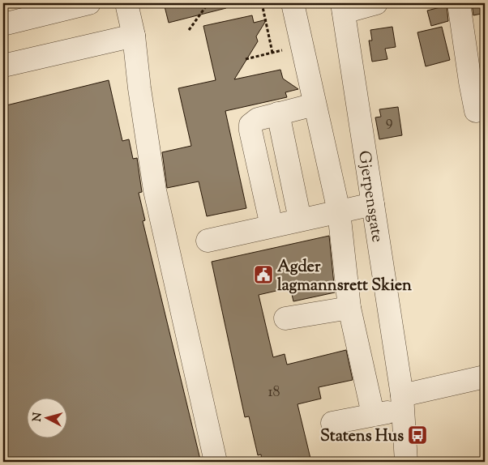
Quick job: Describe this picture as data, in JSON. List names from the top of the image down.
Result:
{
  "streets": {
    "street": ["Gjerpensgate"]
  },
  "places": {
    "public building": ["Agder lagmannsrett Skien"],
    "bus stop": ["Statens Hus"]
  },
  "house_numbers": ["9", "18"],
  "north": "left"
}
